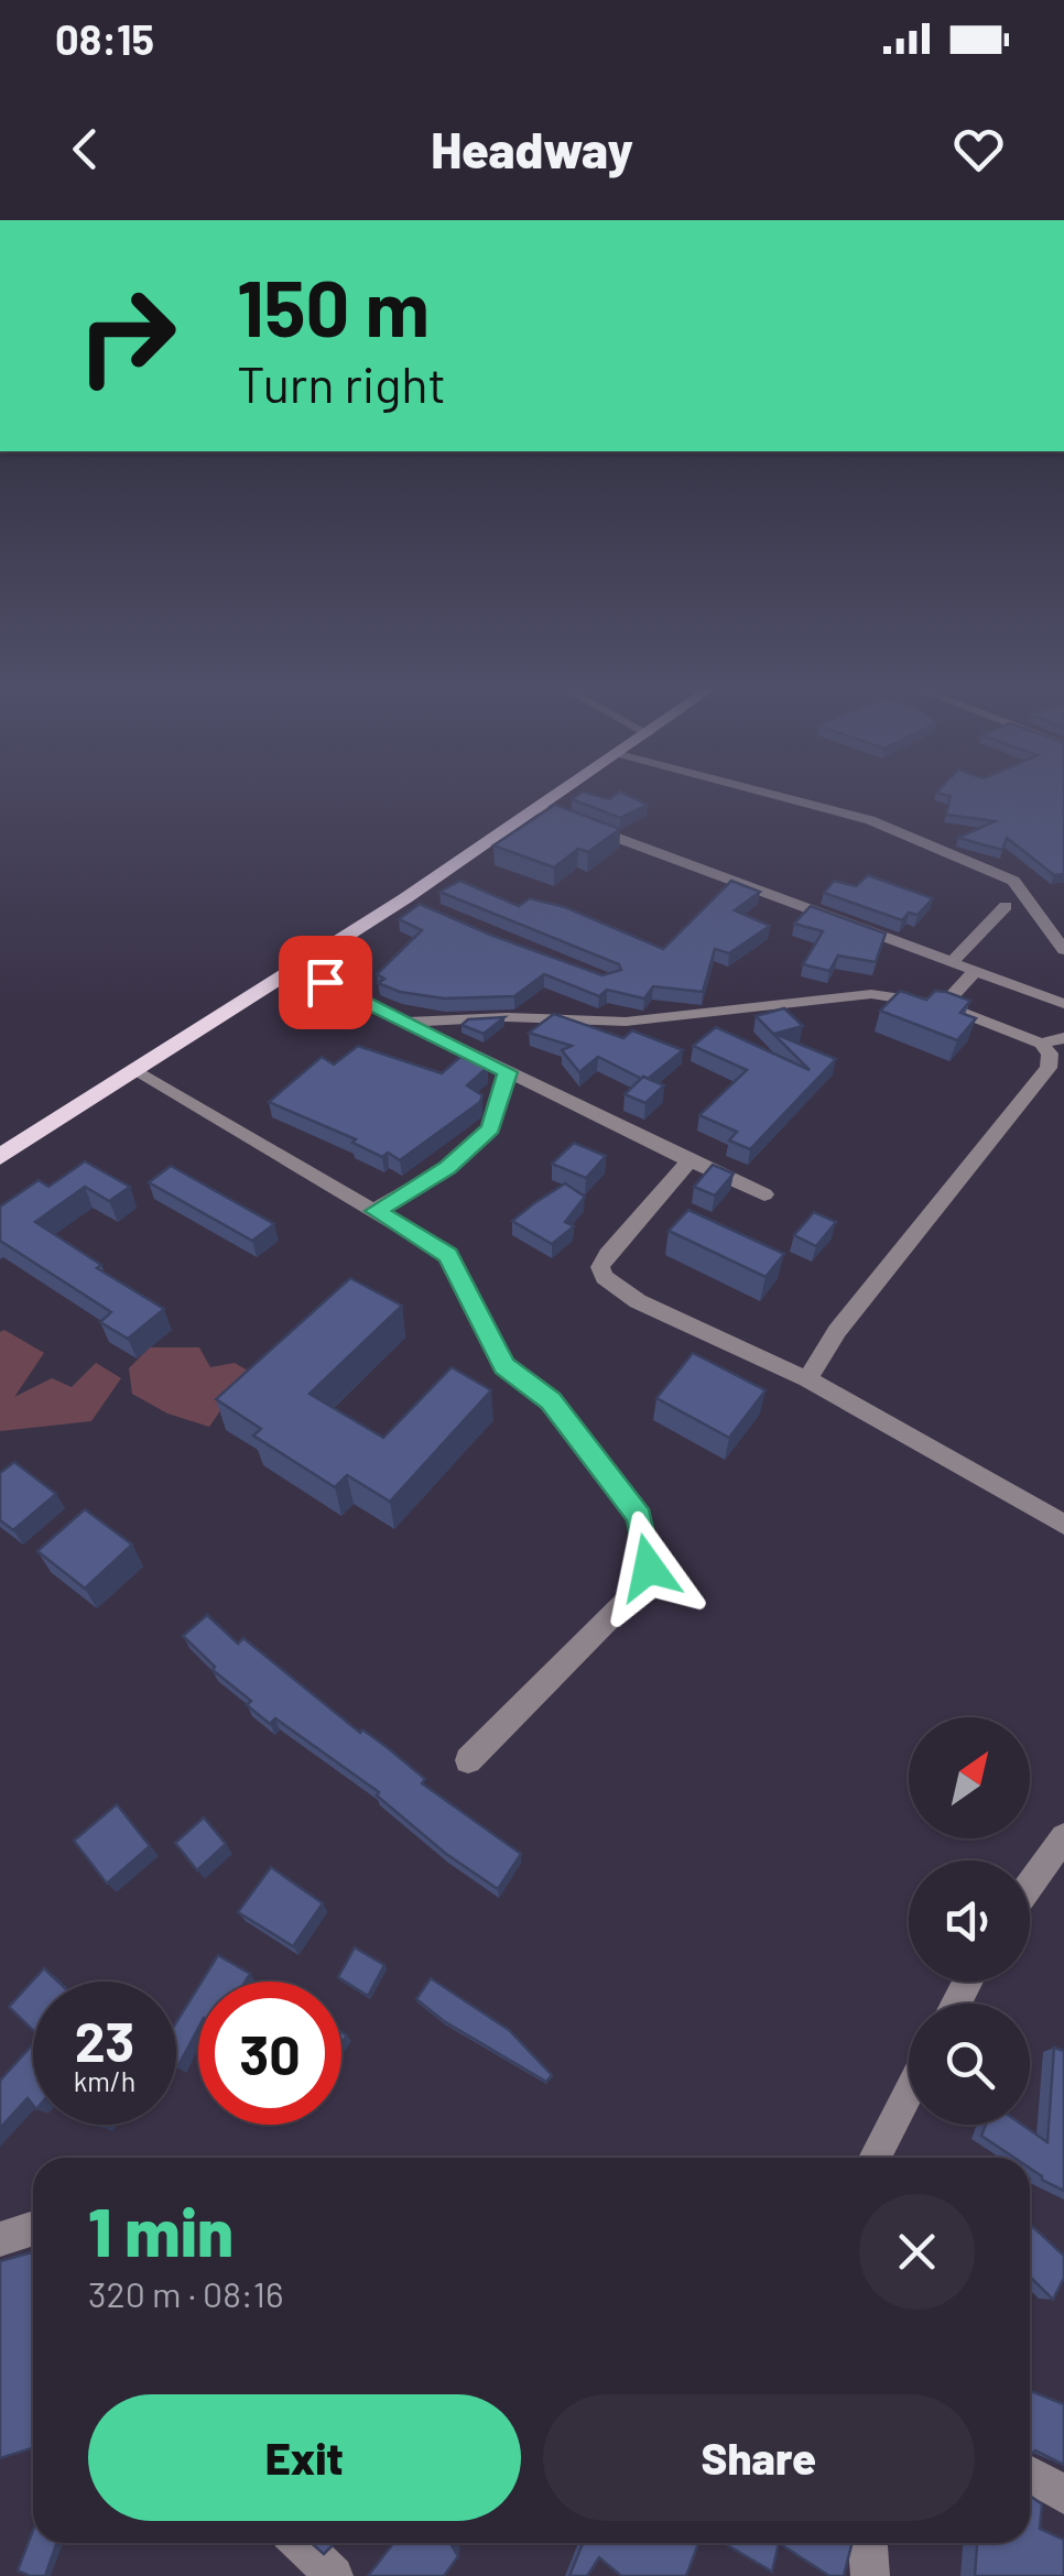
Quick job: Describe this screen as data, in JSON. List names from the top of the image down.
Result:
{
  "north": "top right",
  "page": {
    "status": "08:15",
    "header": "Headway",
    "turn": ["150 m", "Turn right"],
    "speed": "23 km/h",
    "limit": "30",
    "heading": ["1 min", "320 m · 08:16"],
    "buttons": ["Exit", "Share"]
  }
}
